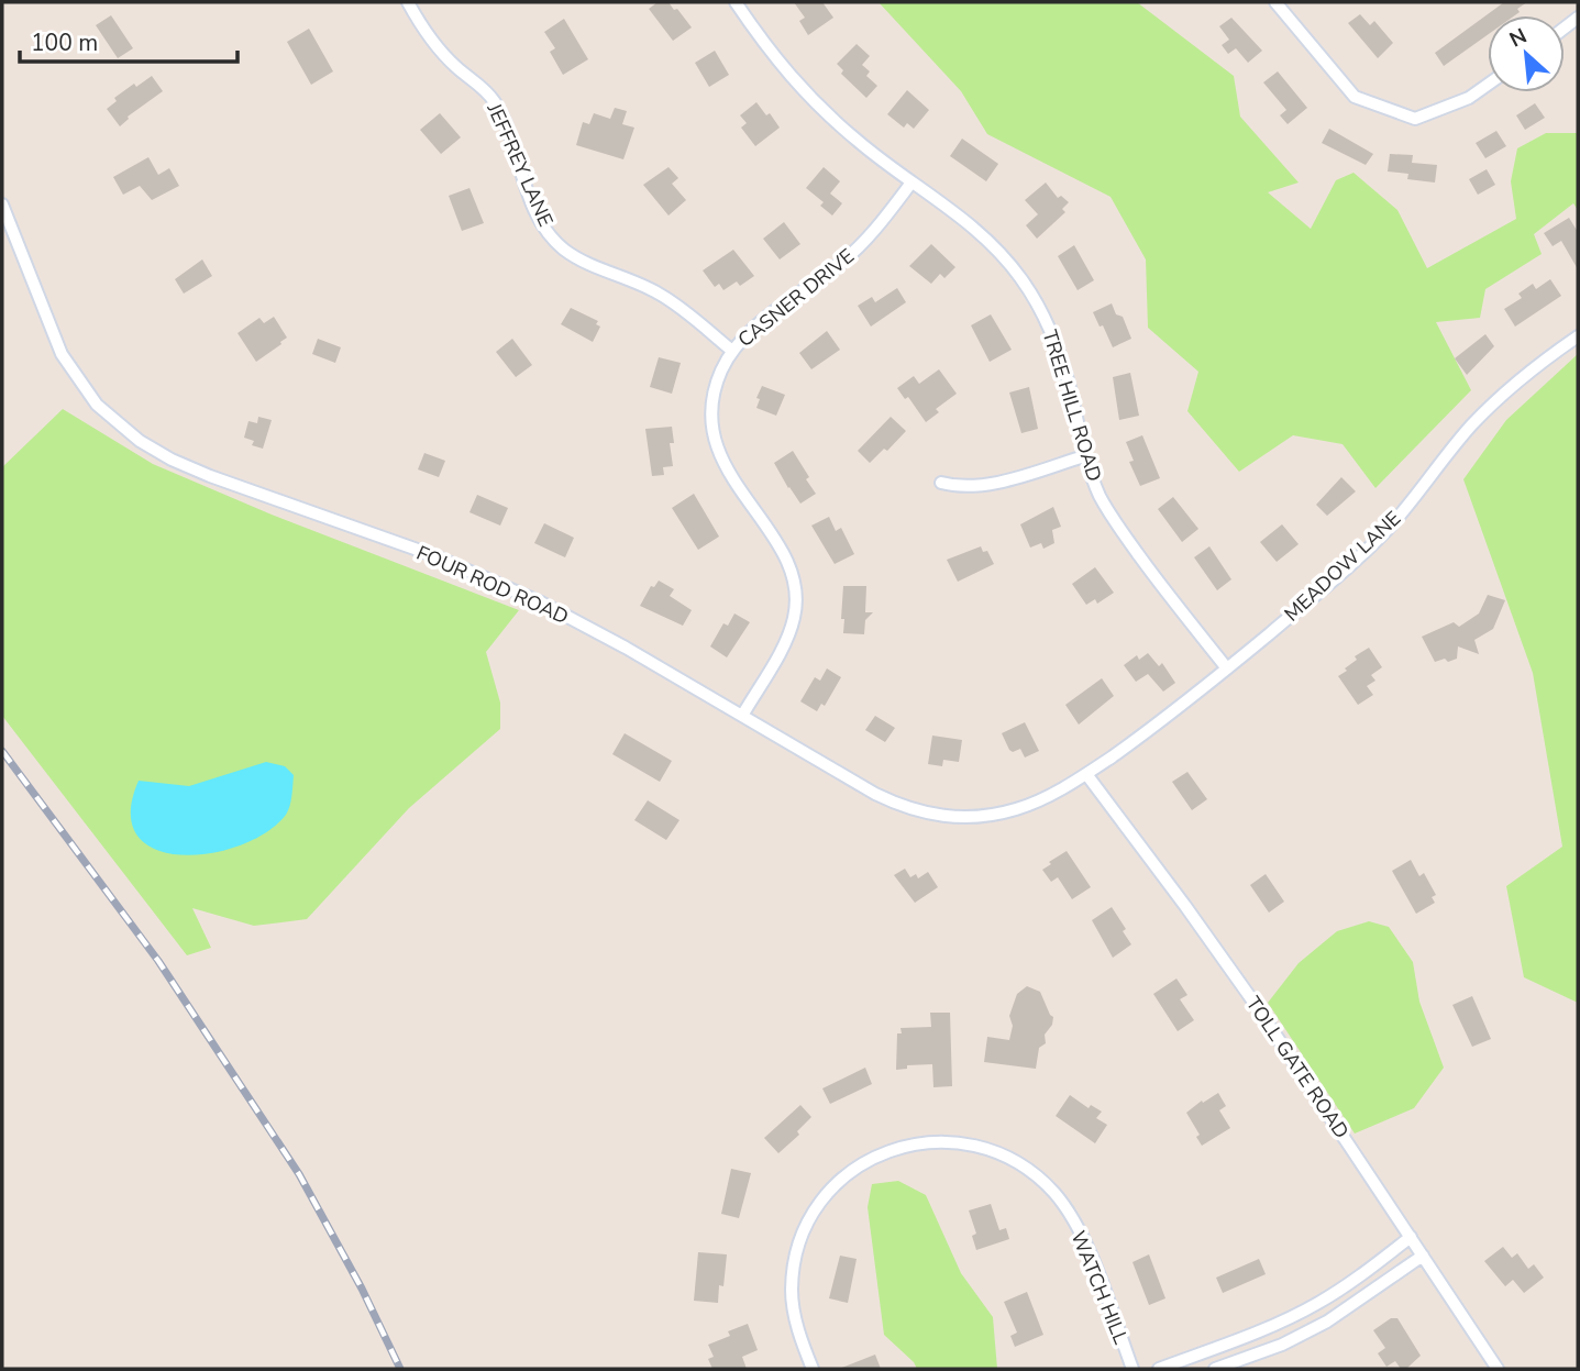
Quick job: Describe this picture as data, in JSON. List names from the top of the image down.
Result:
{
  "streets": {
    "street": [
      "JEFFREY LANE",
      "CASNER DRIVE",
      "TREE HILL ROAD",
      "MEADOW LANE",
      "FOUR ROD ROAD",
      "TOLL GATE ROAD",
      "WATCH HILL"
    ]
  },
  "crossings": [
    ["JEFFREY LANE", "CASNER DRIVE"],
    ["CASNER DRIVE", "TREE HILL ROAD"],
    ["CASNER DRIVE", "FOUR ROD ROAD"],
    ["TREE HILL ROAD", "MEADOW LANE"],
    ["MEADOW LANE", "FOUR ROD ROAD"],
    ["MEADOW LANE", "TOLL GATE ROAD"],
    ["FOUR ROD ROAD", "TOLL GATE ROAD"]
  ],
  "scale_bar": "100 m",
  "north": "top left"
}
